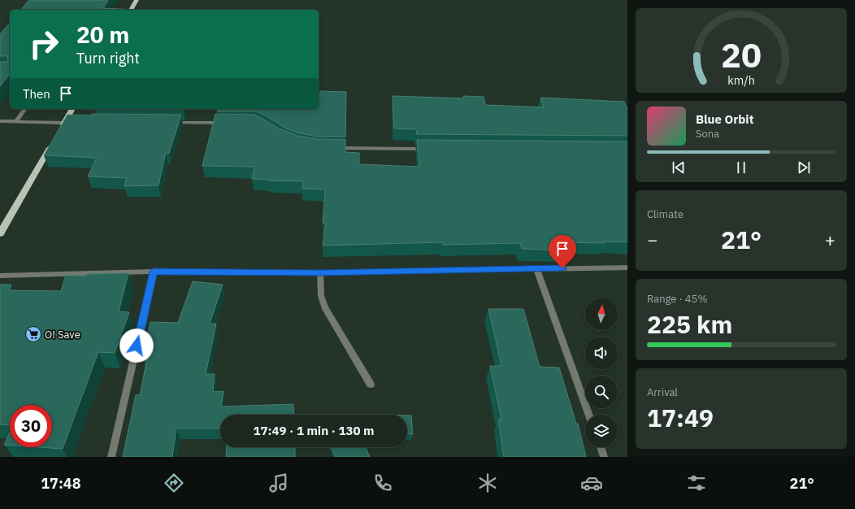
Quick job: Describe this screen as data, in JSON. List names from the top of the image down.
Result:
{
  "places": {
    "supermarket": ["O! Save"]
  },
  "north": "top",
  "page": {
    "turn": ["20 m", "Turn right"],
    "then": "Then",
    "song": ["Blue Orbit", "Sona"],
    "tile": [
      "Climate",
      ["Range · 45%", "225 km"],
      ["Arrival", "17:49"]
    ],
    "heat": ["−", "21°", "+"],
    "limit": "30",
    "trip": "17:49 · 1 min · 130 m",
    "tabs": ["17:48", "21°"],
    "gauge": ["20", "km/h"]
  }
}
